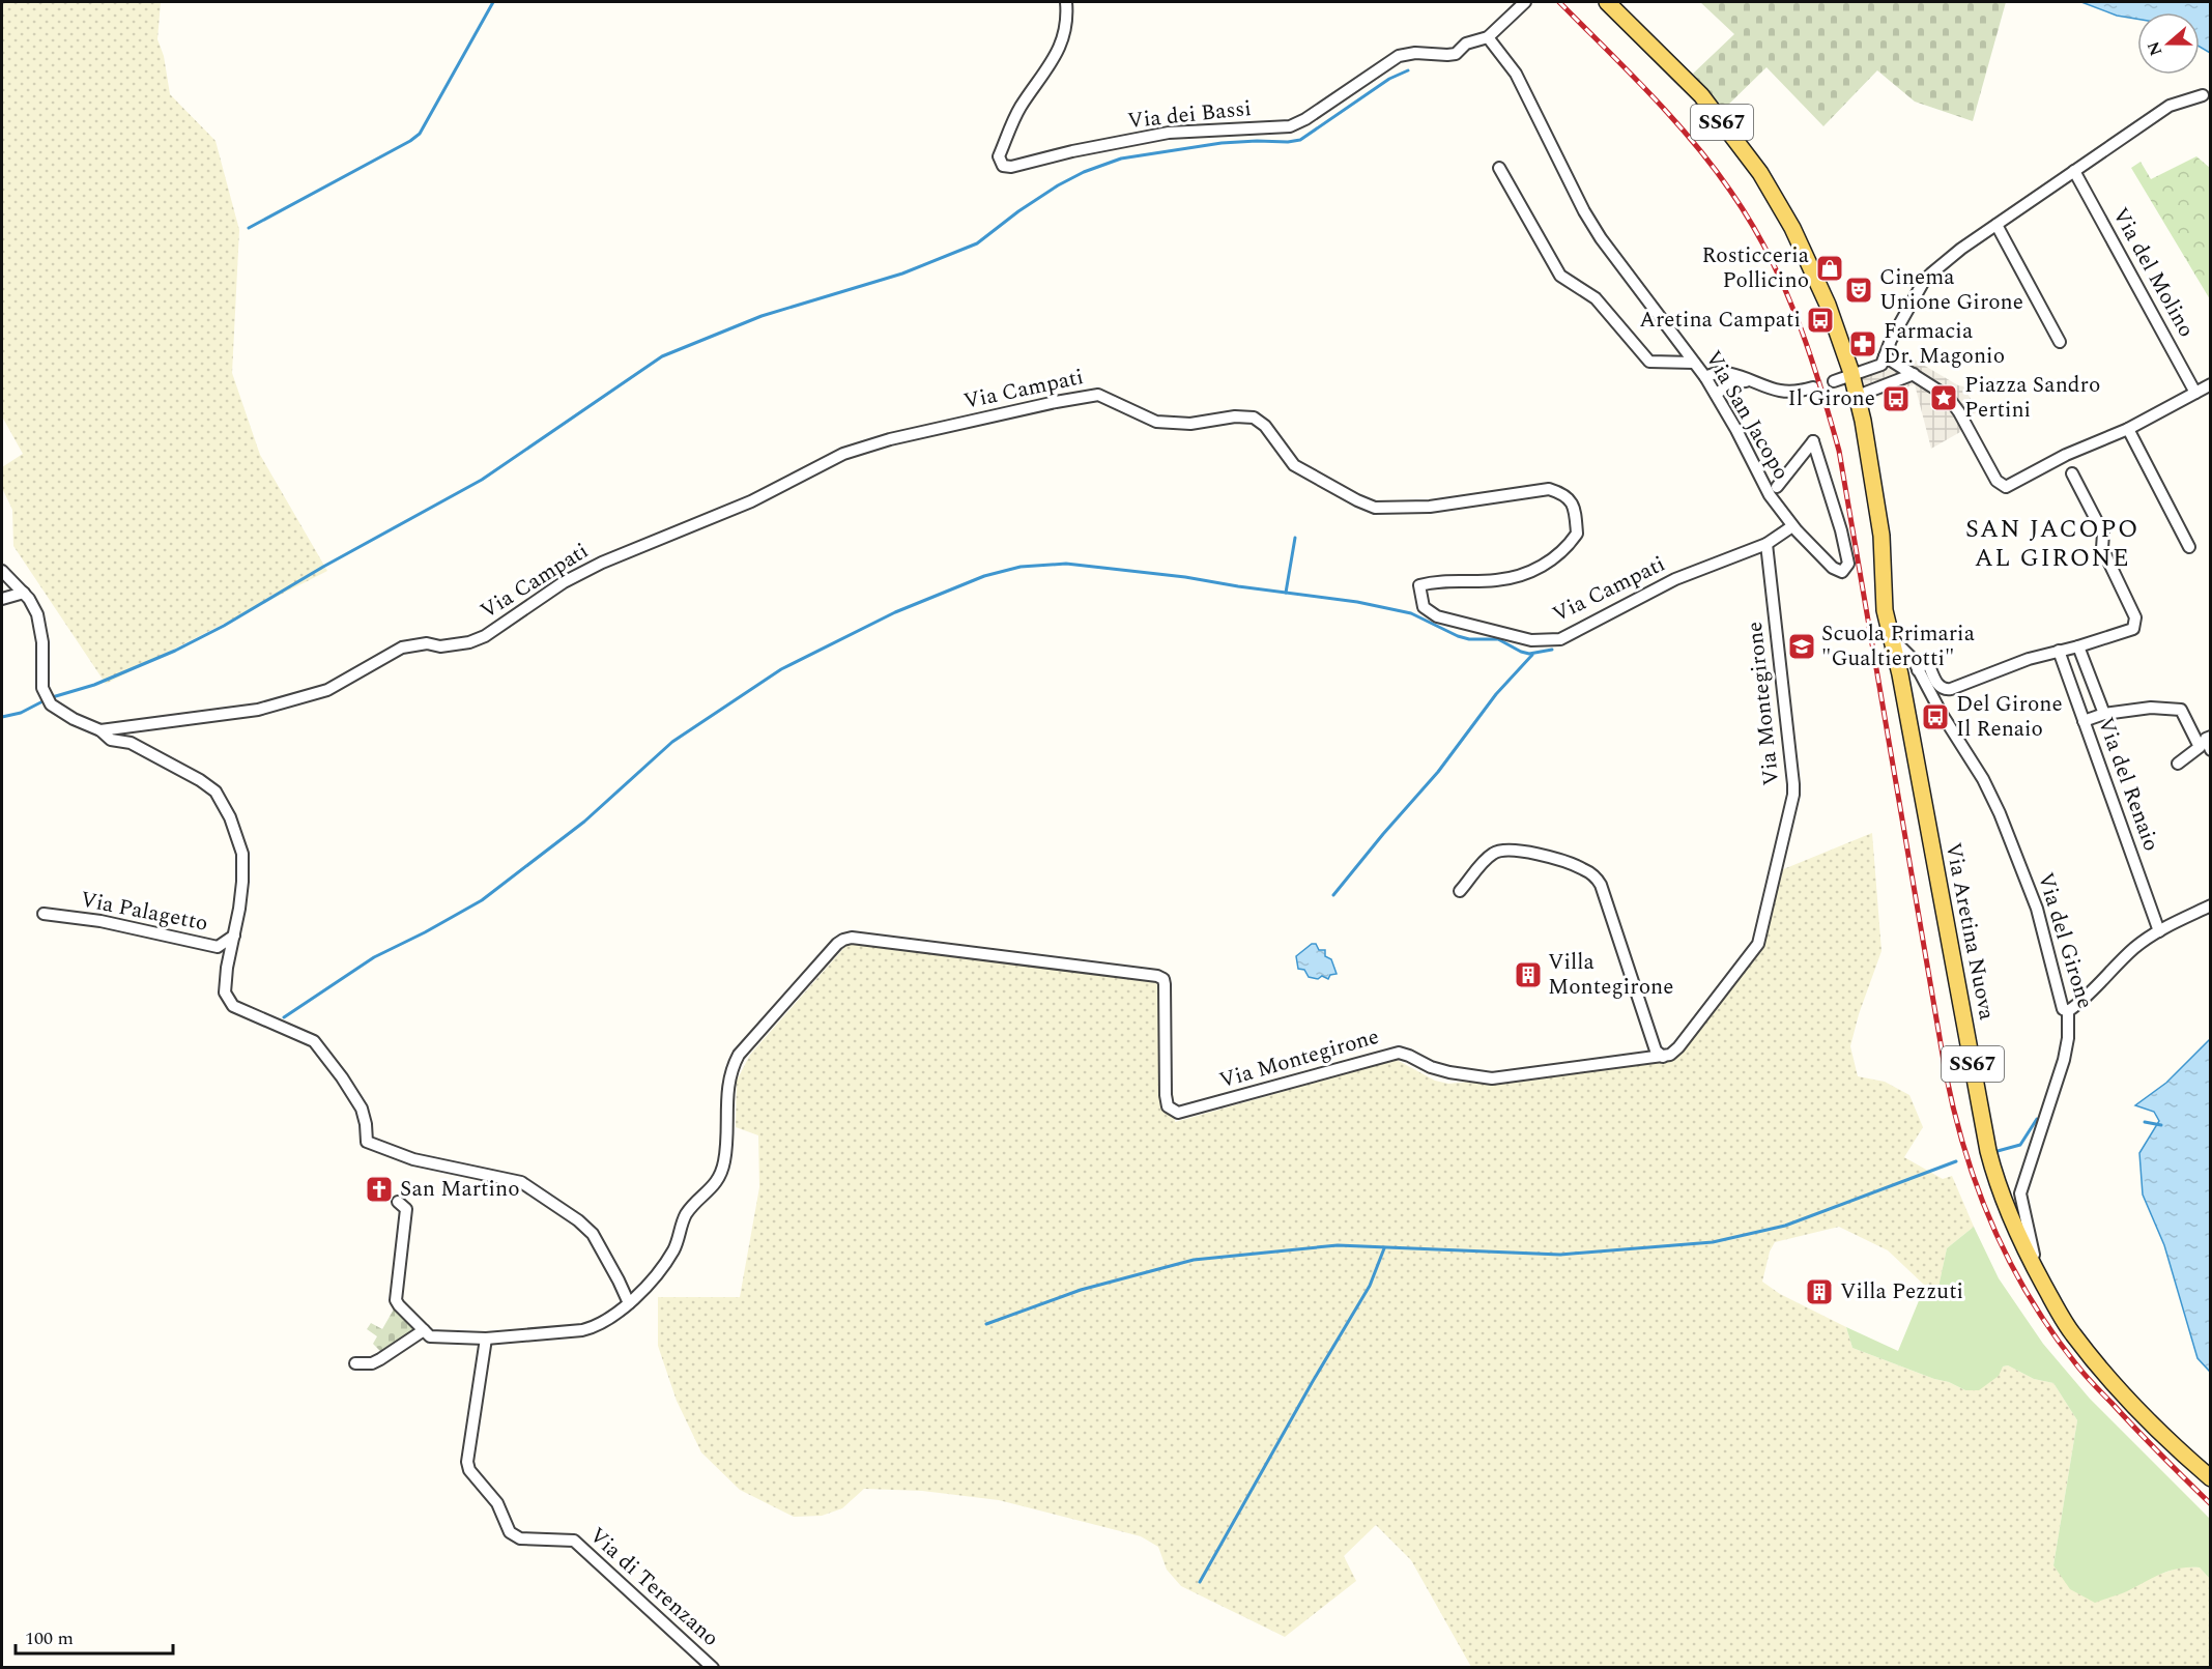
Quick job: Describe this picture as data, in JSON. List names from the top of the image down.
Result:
{
  "streets": {
    "main road": ["SS67", "Via Aretina Nuova"],
    "street": [
      "Via dei Bassi",
      "Via del Molino",
      "Via Campati",
      "Via San Jacopo",
      "Via Montegirone",
      "Via del Renaio",
      "Via Palagetto",
      "Via del Girone",
      "Via di Terenzano"
    ]
  },
  "crossings": [
    ["Via dei Bassi", "Via San Jacopo"],
    ["SS67", "Via Aretina Nuova"],
    ["Via Campati", "Via San Jacopo"],
    ["Via Campati", "Via Montegirone"],
    ["Via Aretina Nuova", "Via del Girone"]
  ],
  "districts": ["SAN JACOPO AL GIRONE"],
  "places": {
    "shop": ["Rosticceria Pollicino"],
    "theatre": ["Cinema Unione Girone"],
    "bus stop": ["Aretina Campati", "Il Girone", "Del Girone Il Renaio"],
    "pharmacy": ["Farmacia Dr. Magonio"],
    "place": ["Piazza Sandro Pertini"],
    "school or university": ["Scuola Primaria \"Gualtierotti\""],
    "building": ["Villa Montegirone", "Villa Pezzuti"],
    "church": ["San Martino"]
  },
  "scale_bar": "100 m",
  "north": "left"
}
